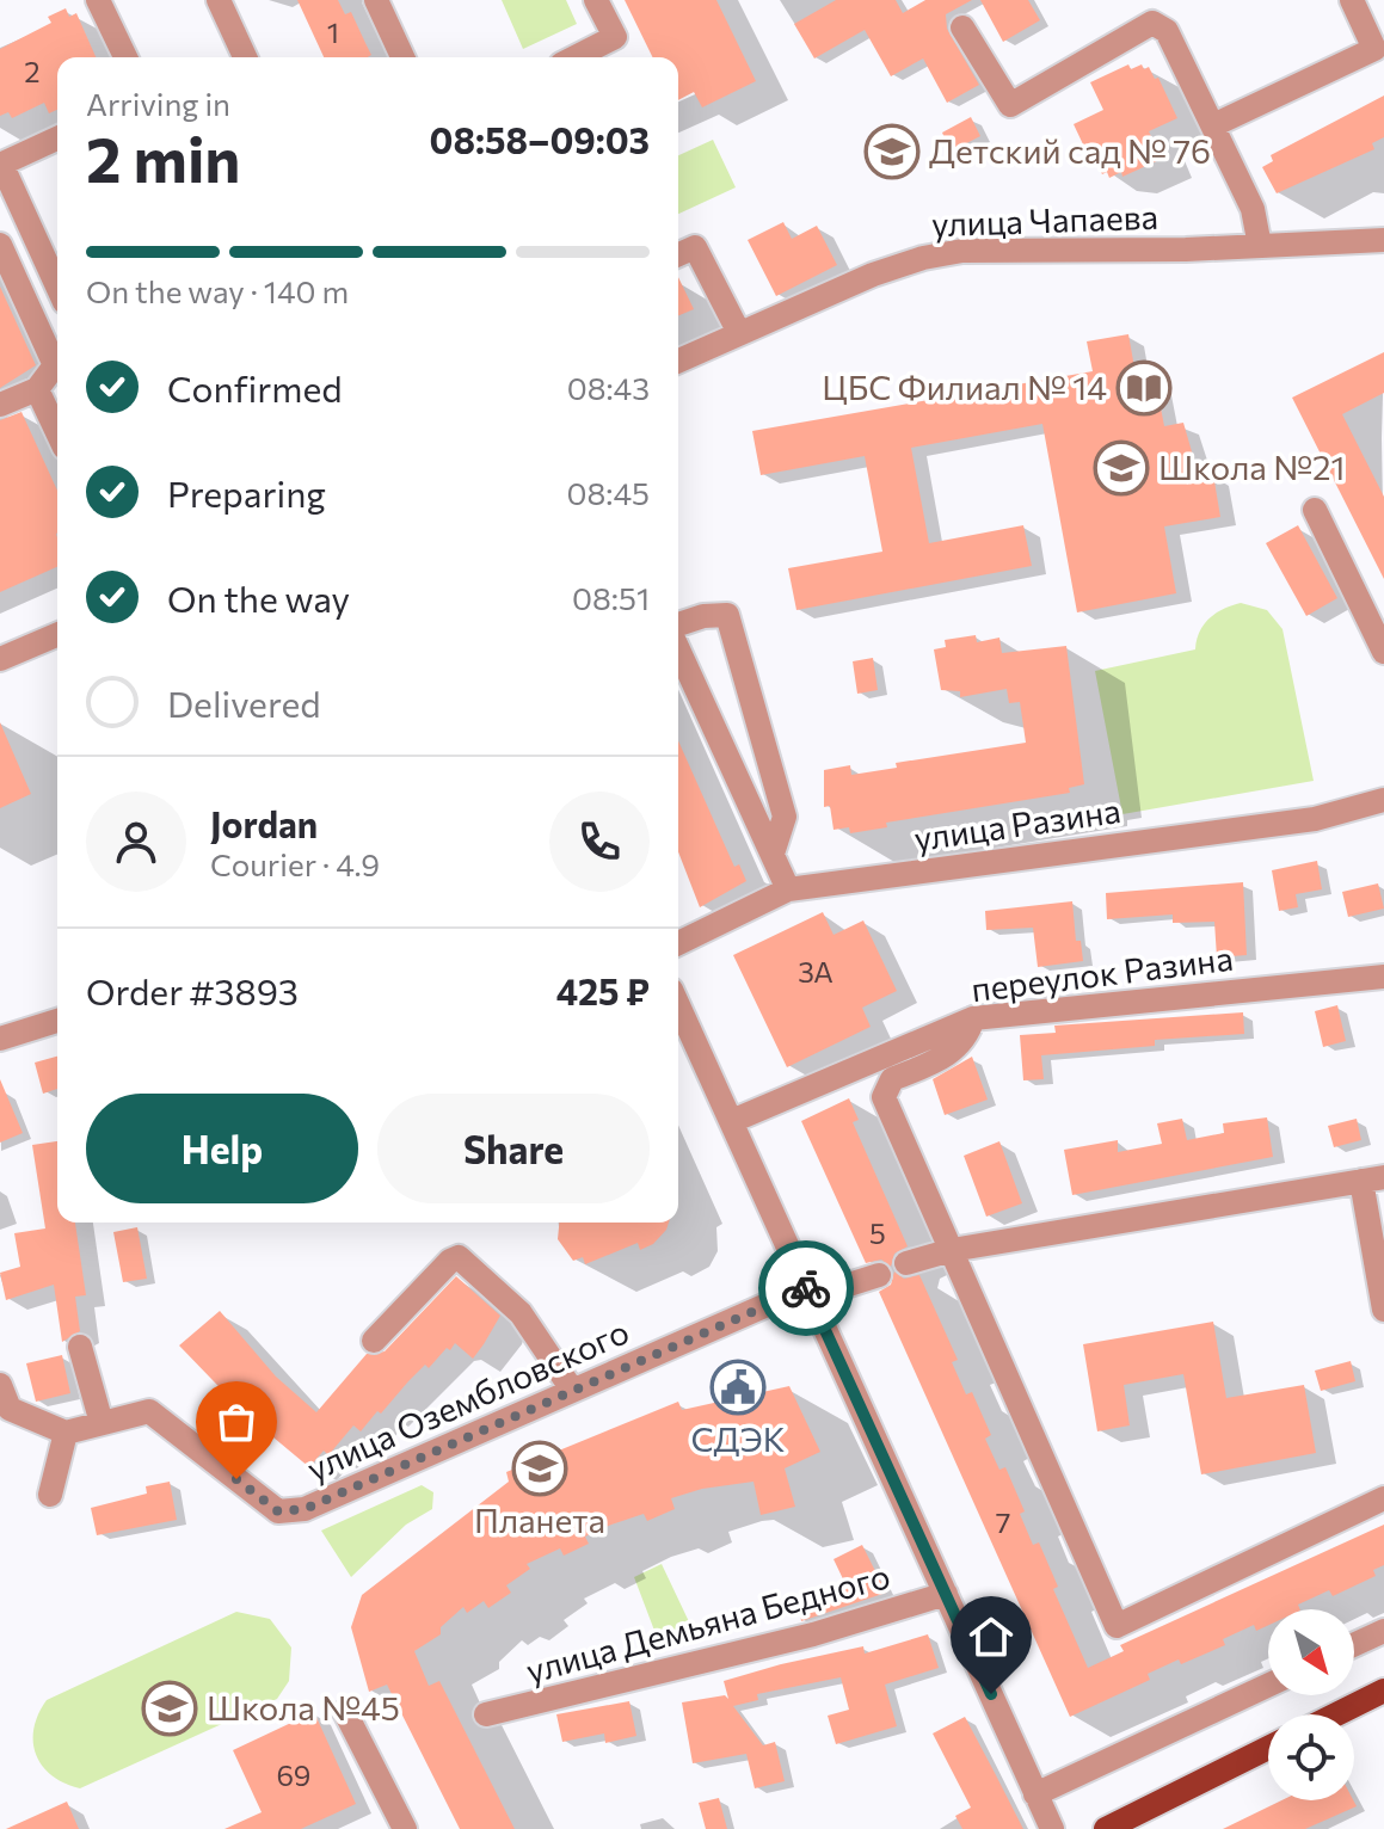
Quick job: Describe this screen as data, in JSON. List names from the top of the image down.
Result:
{
  "streets": {
    "street": [
      "улица Чапаева",
      "улица Разина",
      "переулок Разина",
      "улица Озембловского",
      "улица Демьяна Бедного"
    ]
  },
  "places": {
    "school or university": [
      "Детский сад № 76",
      "Школа №21",
      "Планета",
      "Школа №45"
    ],
    "library": ["ЦБС Филиал № 14"],
    "public building": ["СДЭК"]
  },
  "house_numbers": [
    "1",
    "2",
    "3А",
    "5",
    "7",
    "69"
  ],
  "north": "bottom right",
  "page": {
    "heading": ["2 min", "Arriving in", "08:58–09:03"],
    "panel": [
      "Jordan",
      "Courier · 4.9",
      "Order #3893",
      "425 ₽"
    ],
    "bar": "On the way · 140 m",
    "list": [
      ["Confirmed", "08:43"],
      ["Preparing", "08:45"],
      ["On the way", "08:51"],
      "Delivered"
    ],
    "buttons": ["Help", "Share"]
  }
}
